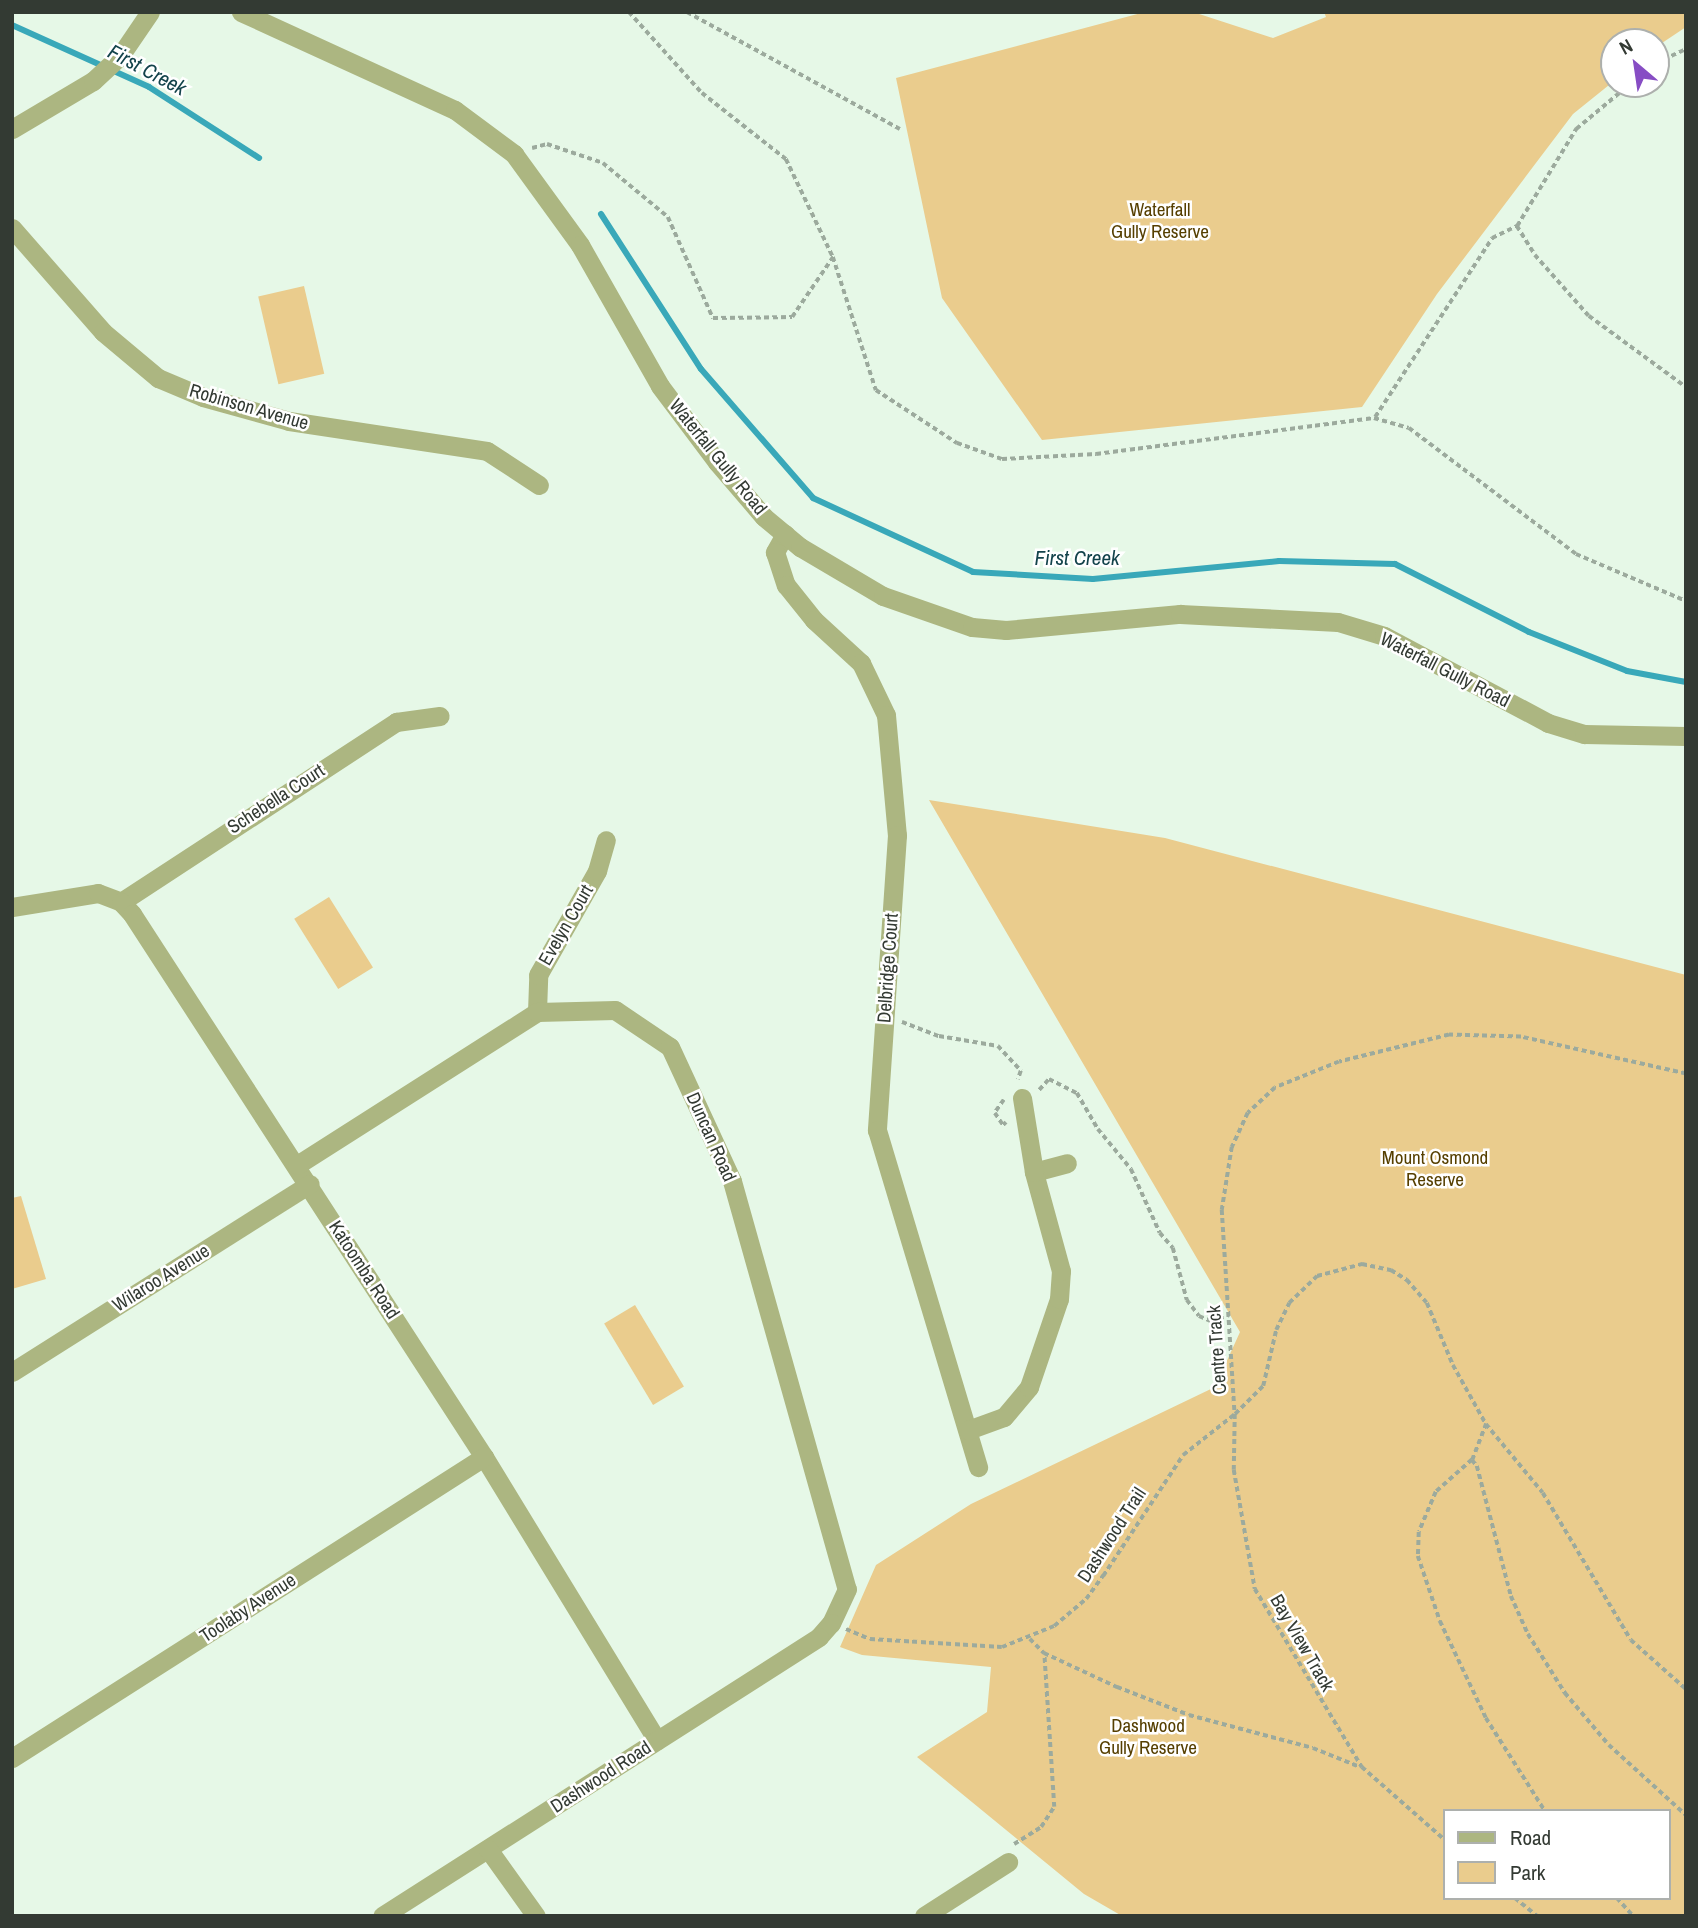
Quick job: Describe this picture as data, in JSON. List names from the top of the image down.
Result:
{
  "streets": {
    "street": [
      "Robinson Avenue",
      "Waterfall Gully Road",
      "Schebella Court",
      "Evelyn Court",
      "Delbridge Court",
      "Duncan Road",
      "Katoomba Road",
      "Wilaroo Avenue",
      "Toolaby Avenue",
      "Dashwood Road"
    ],
    "path": ["Centre Track", "Dashwood Trail", "Bay View Track"]
  },
  "crossings": [
    ["Waterfall Gully Road", "Delbridge Court"],
    ["Schebella Court", "Katoomba Road"],
    ["Evelyn Court", "Duncan Road"],
    ["Duncan Road", "Dashwood Trail"],
    ["Duncan Road", "Dashwood Road"],
    ["Katoomba Road", "Wilaroo Avenue"],
    ["Katoomba Road", "Toolaby Avenue"],
    ["Katoomba Road", "Dashwood Road"],
    ["Centre Track", "Dashwood Trail"],
    ["Centre Track", "Bay View Track"],
    ["Dashwood Trail", "Bay View Track"],
    ["Dashwood Trail", "Dashwood Road"]
  ],
  "water": ["First Creek"],
  "parks": ["Waterfall Gully Reserve", "Mount Osmond Reserve", "Dashwood Gully Reserve"],
  "legend": ["Road", "Park"],
  "north": "top left"
}
